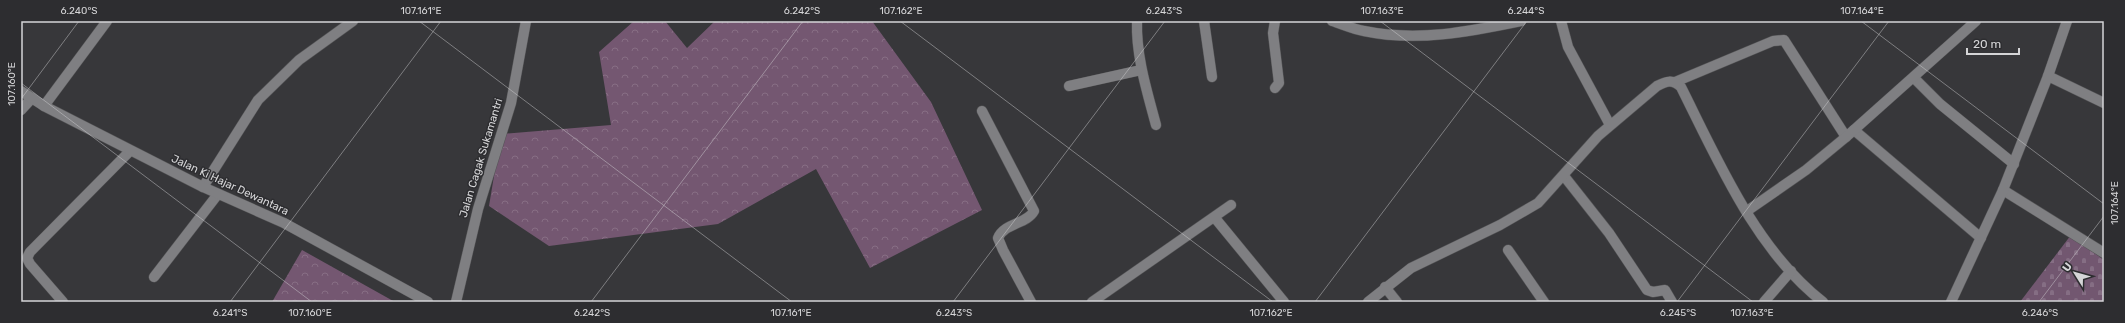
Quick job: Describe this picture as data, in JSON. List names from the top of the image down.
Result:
{
  "streets": {
    "street": ["Jalan Cagak Sukamantri", "Jalan Ki Hajar Dewantara"]
  },
  "scale_bar": "20 m",
  "north": "top left",
  "coordinates": [
    "6.240°S",
    "107.161°E",
    "6.242°S",
    "107.162°E",
    "6.243°S",
    "107.163°E",
    "6.244°S",
    "107.164°E",
    "107.160°E",
    "6.241°S",
    "6.245°S",
    "6.246°S"
  ]
}
